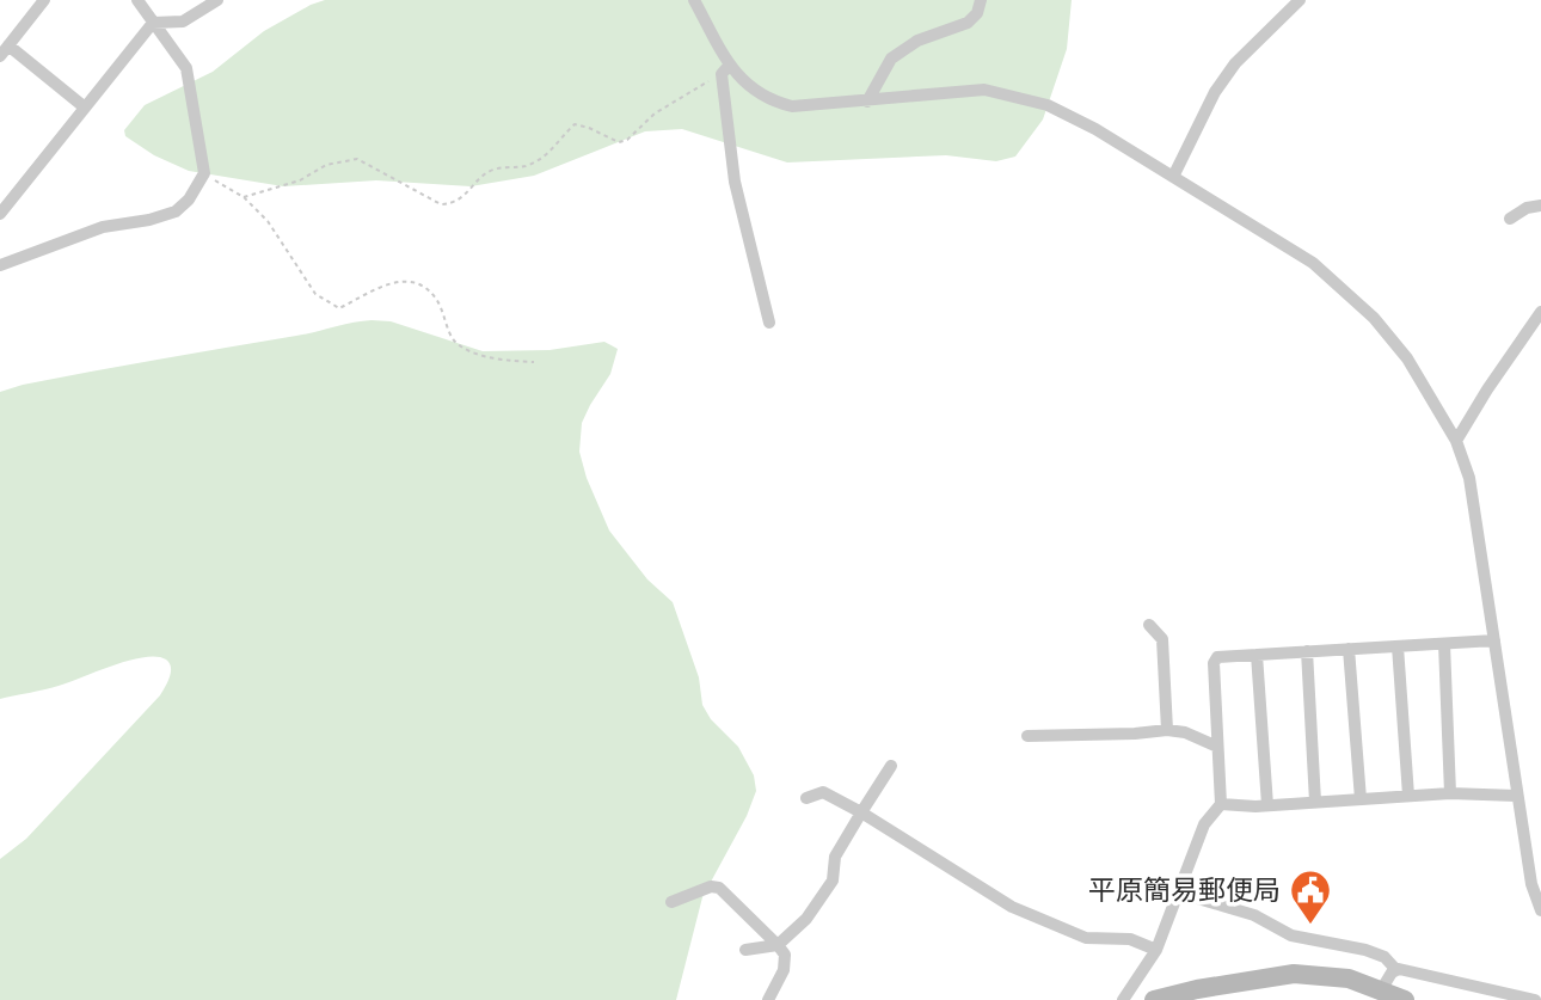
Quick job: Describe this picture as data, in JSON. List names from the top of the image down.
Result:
{
  "places": {
    "public building": ["平原簡易郵便局"]
  }
}
